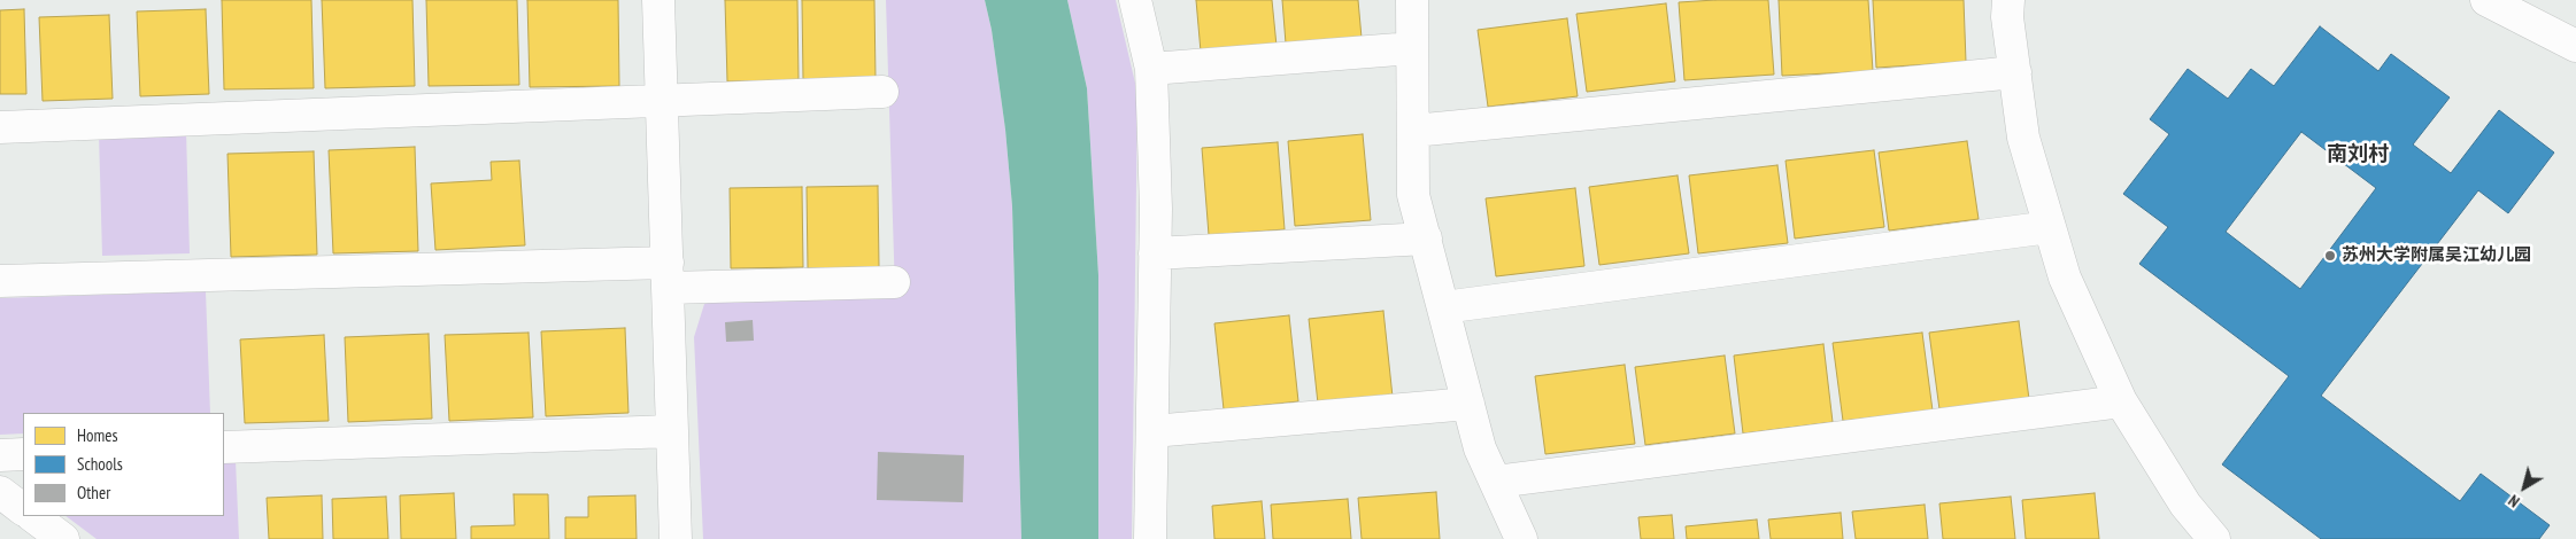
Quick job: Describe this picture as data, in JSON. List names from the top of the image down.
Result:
{
  "districts": ["南刘村"],
  "places": ["苏州大学附属吴江幼儿园"],
  "legend": ["Homes", "Schools", "Other"],
  "north": "bottom left"
}
